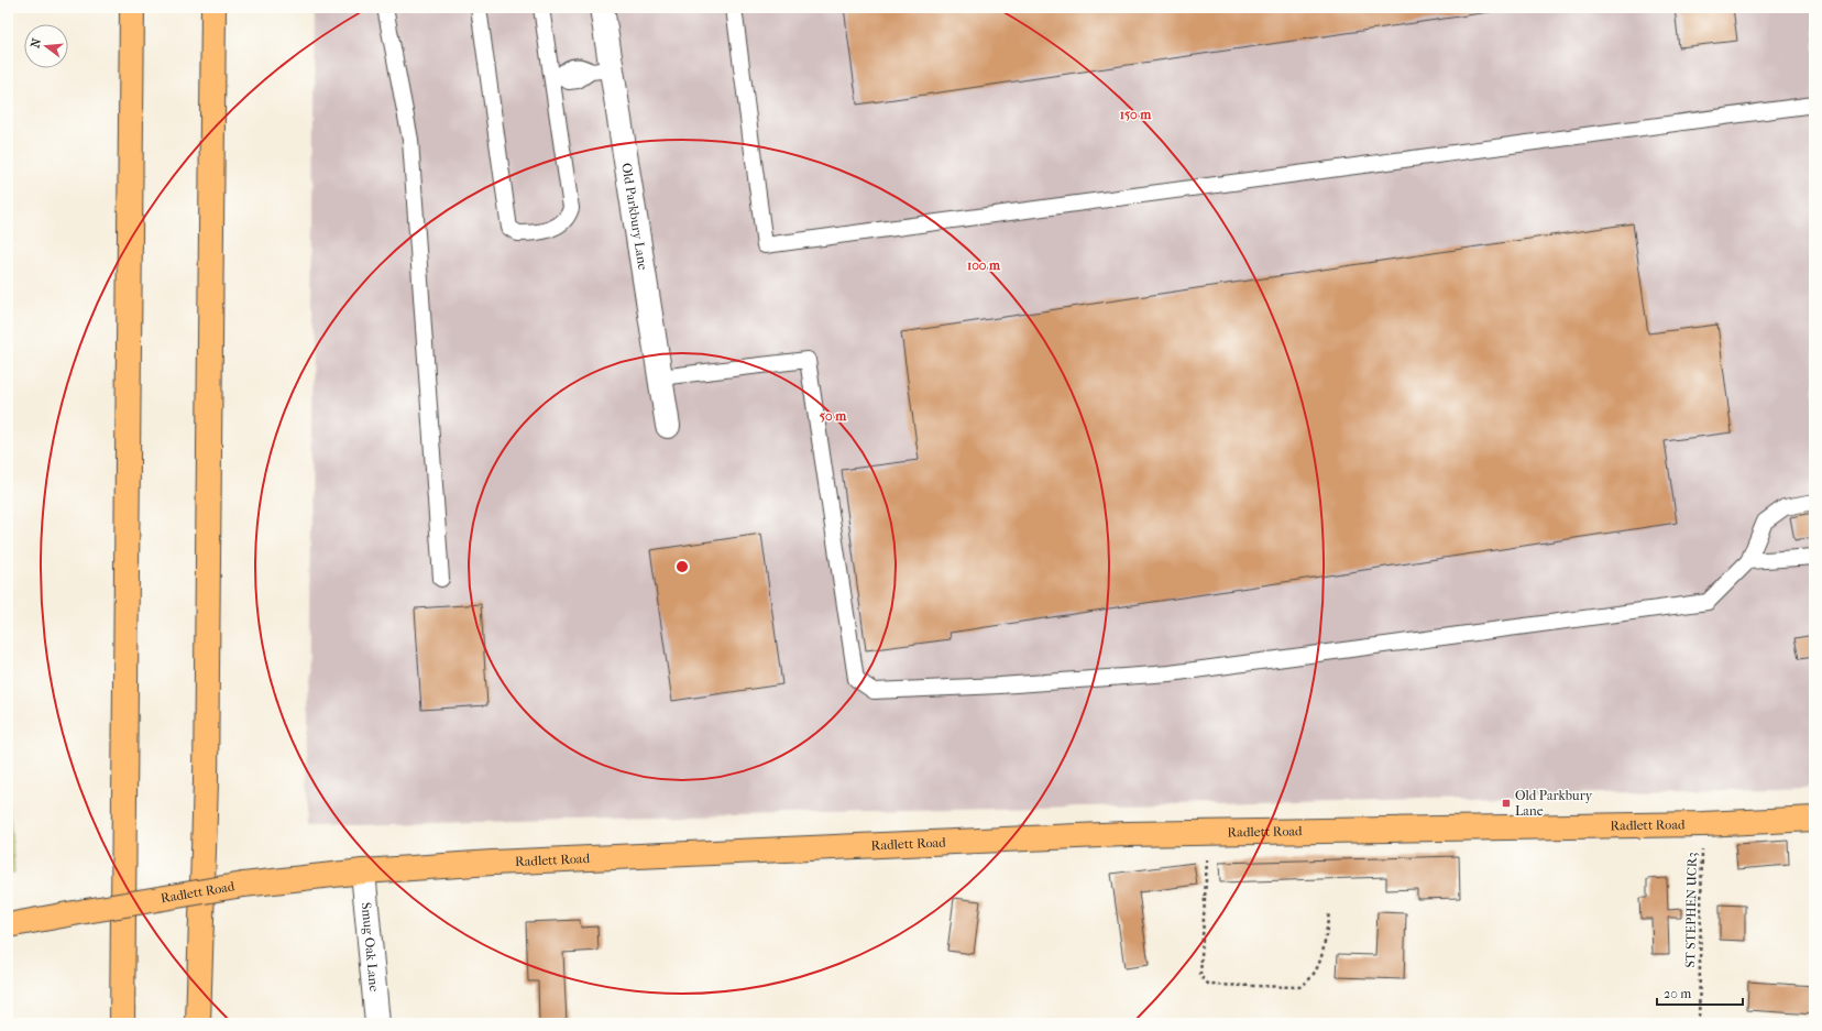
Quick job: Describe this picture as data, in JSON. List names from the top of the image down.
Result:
{
  "streets": {
    "main road": ["Radlett Road"],
    "street": ["Old Parkbury Lane", "Smug Oak Lane"],
    "path": ["ST STEPHEN UCR3"]
  },
  "crossings": [
    ["Radlett Road", "ST STEPHEN UCR3"],
    ["Radlett Road", "Smug Oak Lane"]
  ],
  "places": {
    "transit": ["Old Parkbury Lane"]
  },
  "scale_bar": "20 m",
  "north": "left",
  "rings": ["150 m", "100 m", "50 m"]
}
